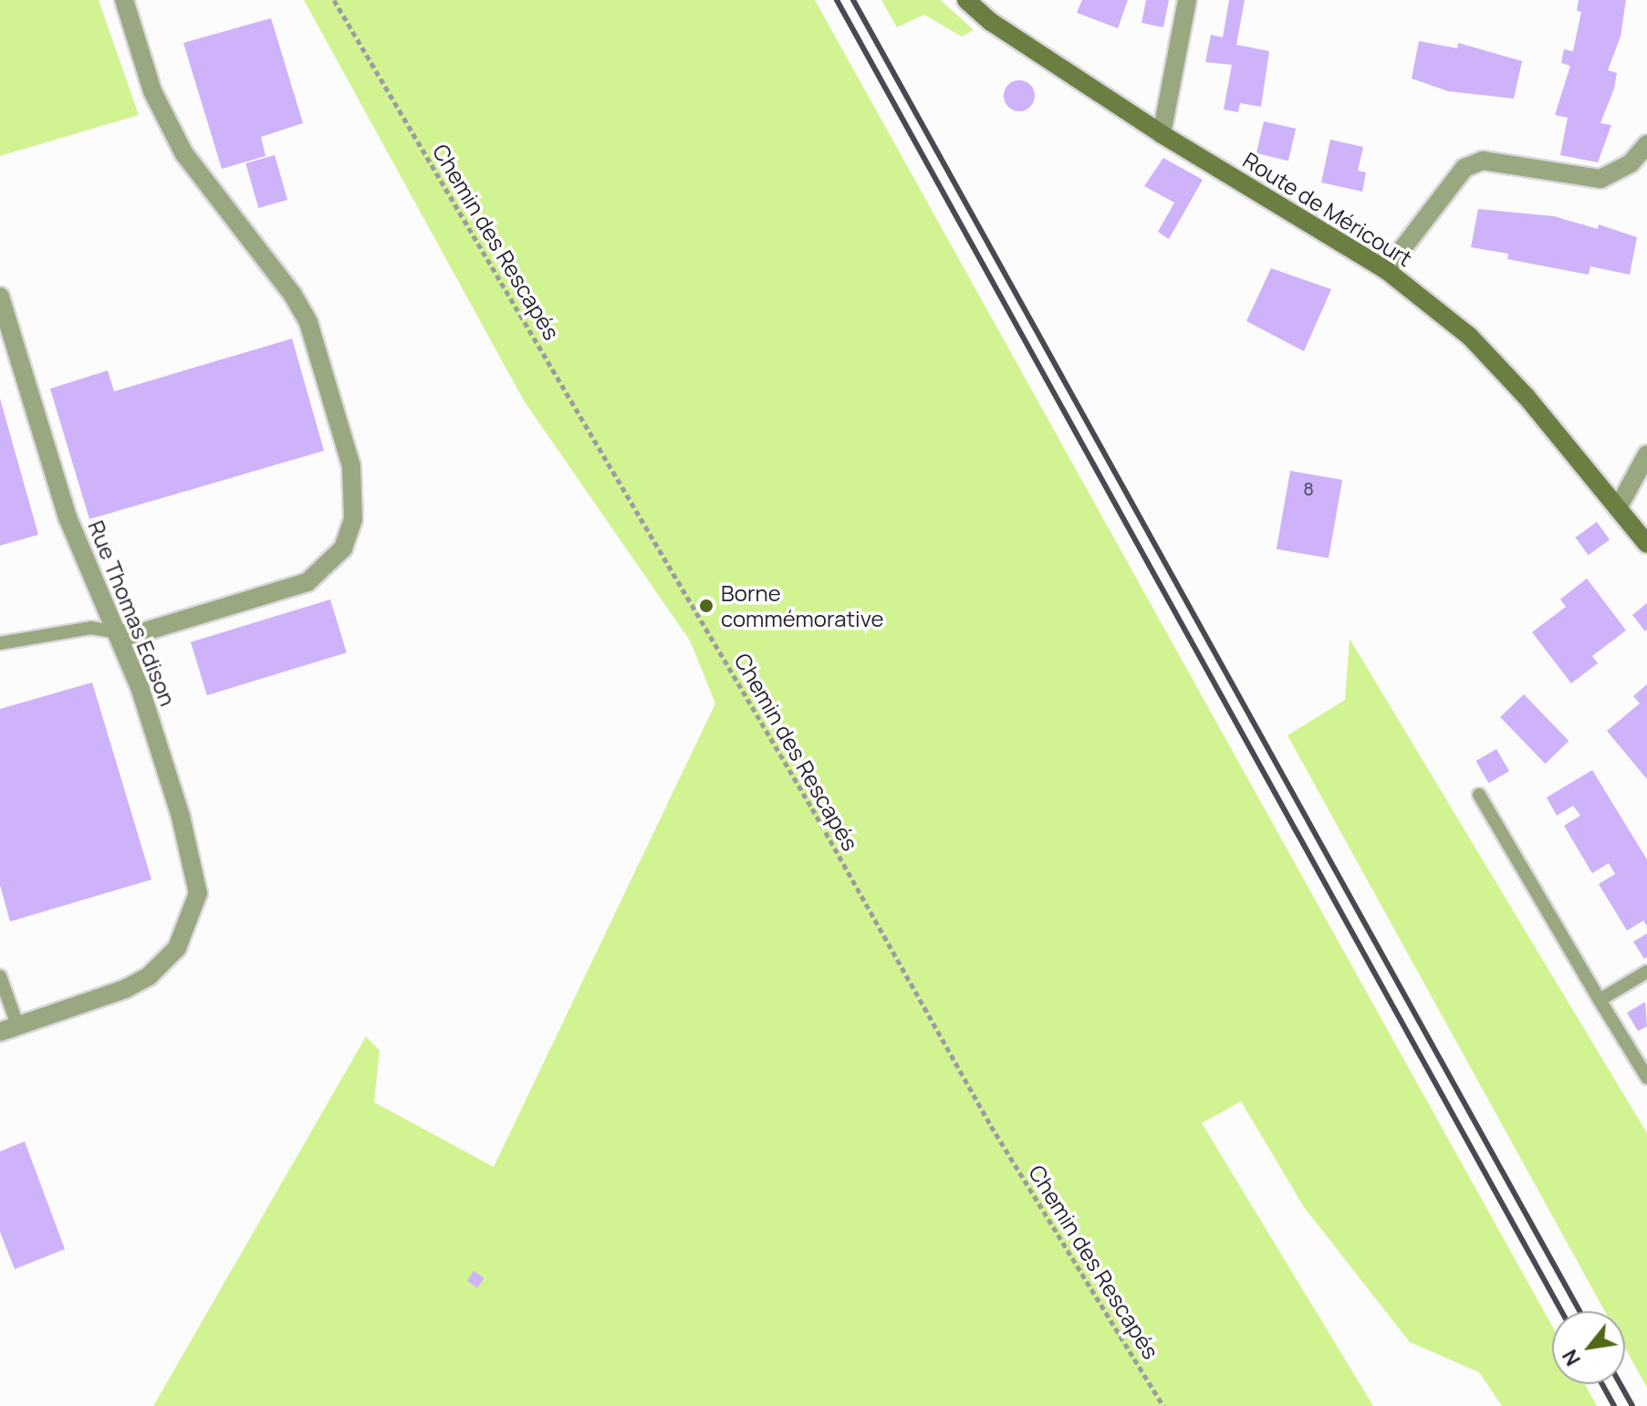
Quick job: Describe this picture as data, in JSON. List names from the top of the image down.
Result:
{
  "streets": {
    "street": ["Route de Méricourt", "Rue Thomas Edison"],
    "path": ["Chemin des Rescapés"]
  },
  "places": ["Borne commémorative"],
  "house_numbers": ["8"],
  "north": "bottom left"
}
